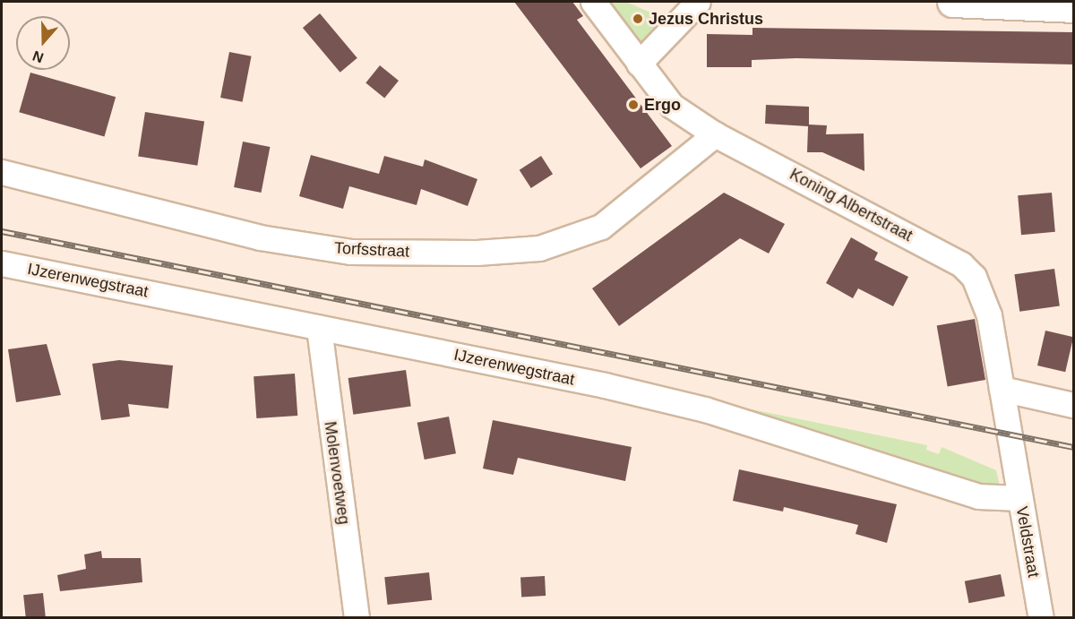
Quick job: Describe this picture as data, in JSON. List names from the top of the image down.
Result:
{
  "streets": {
    "street": [
      "Koning Albertstraat",
      "Torfsstraat",
      "IJzerenwegstraat",
      "Molenvoetweg",
      "Veldstraat"
    ]
  },
  "crossings": [
    ["Koning Albertstraat", "Torfsstraat"],
    ["Koning Albertstraat", "Veldstraat"],
    ["IJzerenwegstraat", "Molenvoetweg"],
    ["IJzerenwegstraat", "Veldstraat"]
  ],
  "places": ["Jezus Christus", "Ergo"],
  "north": "bottom"
}
